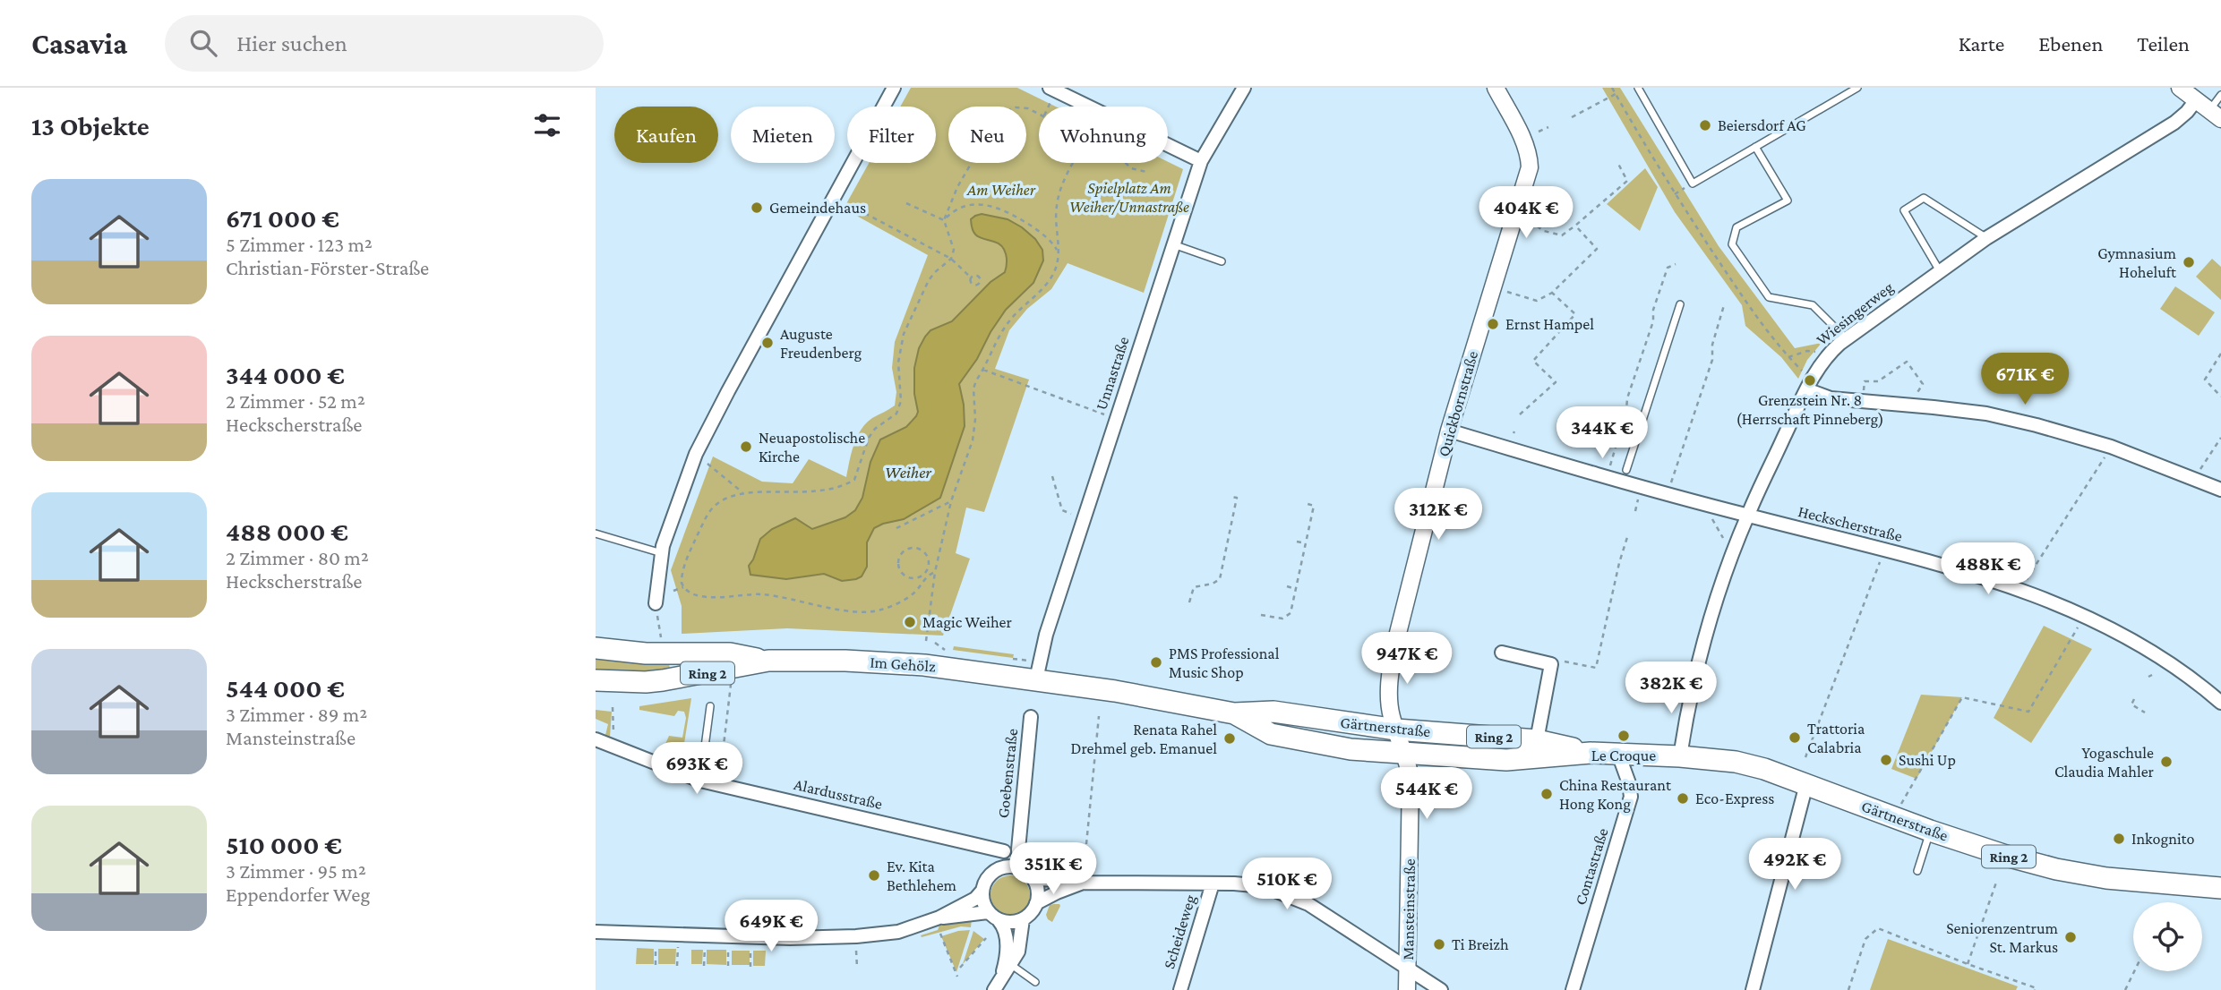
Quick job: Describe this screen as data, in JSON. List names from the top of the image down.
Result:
{
  "streets": {
    "main road": ["Im Gehölz", "Ring 2", "Gärtnerstraße"],
    "street": [
      "Wiesingerweg",
      "Unnastraße",
      "Quickbornstraße",
      "Heckscherstraße",
      "Goebenstraße",
      "Alardusstraße",
      "Contastraße",
      "Mansteinstraße",
      "Scheideweg"
    ]
  },
  "crossings": [
    ["Wiesingerweg", "Heckscherstraße"],
    ["Wiesingerweg", "Gärtnerstraße"],
    ["Unnastraße", "Im Gehölz"],
    ["Unnastraße", "Gärtnerstraße"],
    ["Quickbornstraße", "Heckscherstraße"],
    ["Quickbornstraße", "Gärtnerstraße"],
    ["Quickbornstraße", "Mansteinstraße"],
    ["Im Gehölz", "Gärtnerstraße"],
    ["Gärtnerstraße", "Contastraße"],
    ["Gärtnerstraße", "Mansteinstraße"],
    ["Goebenstraße", "Alardusstraße"]
  ],
  "water": ["Weiher"],
  "parks": ["Spielplatz Am Weiher/Unnastraße", "Am Weiher"],
  "places": [
    "Beiersdorf AG",
    "Gemeindehaus",
    "Gymnasium Hoheluft",
    "Ernst Hampel",
    "Auguste Freudenberg",
    "Grenzstein Nr. 8 (Herrschaft Pinneberg)",
    "Neuapostolische Kirche",
    "Magic Weiher",
    "PMS Professional Music Shop",
    "Le Croque",
    "Trattoria Calabria",
    "Renata Rahel Drehmel geb. Emanuel",
    "Sushi Up",
    "Yogaschule Claudia Mahler",
    "China Restaurant Hong Kong",
    "Eco-Express",
    "Inkognito",
    "Ev. Kita Bethlehem",
    "Seniorenzentrum St. Markus",
    "Ti Breizh"
  ],
  "page": {
    "header": "Casavia",
    "search": "Hier suchen",
    "nav": ["Karte", "Ebenen", "Teilen"],
    "heading": "13 Objekte",
    "chip": [
      "Kaufen",
      "Mieten",
      "Filter",
      "Neu",
      "Wohnung"
    ],
    "list": [
      {
        "name": "671 000 €",
        "note": "5 Zimmer · 123 m² · Christian-Förster-Straße"
      },
      {
        "name": "344 000 €",
        "note": "2 Zimmer · 52 m² · Heckscherstraße"
      },
      {
        "name": "488 000 €",
        "note": "2 Zimmer · 80 m² · Heckscherstraße"
      },
      {
        "name": "544 000 €",
        "note": "3 Zimmer · 89 m² · Mansteinstraße"
      },
      {
        "name": "510 000 €",
        "note": "3 Zimmer · 95 m² · Eppendorfer Weg"
      }
    ],
    "price": [
      "404K €",
      "671K €",
      "344K €",
      "312K €",
      "488K €",
      "947K €",
      "382K €",
      "693K €",
      "544K €",
      "492K €",
      "351K €",
      "510K €",
      "649K €"
    ]
  }
}
